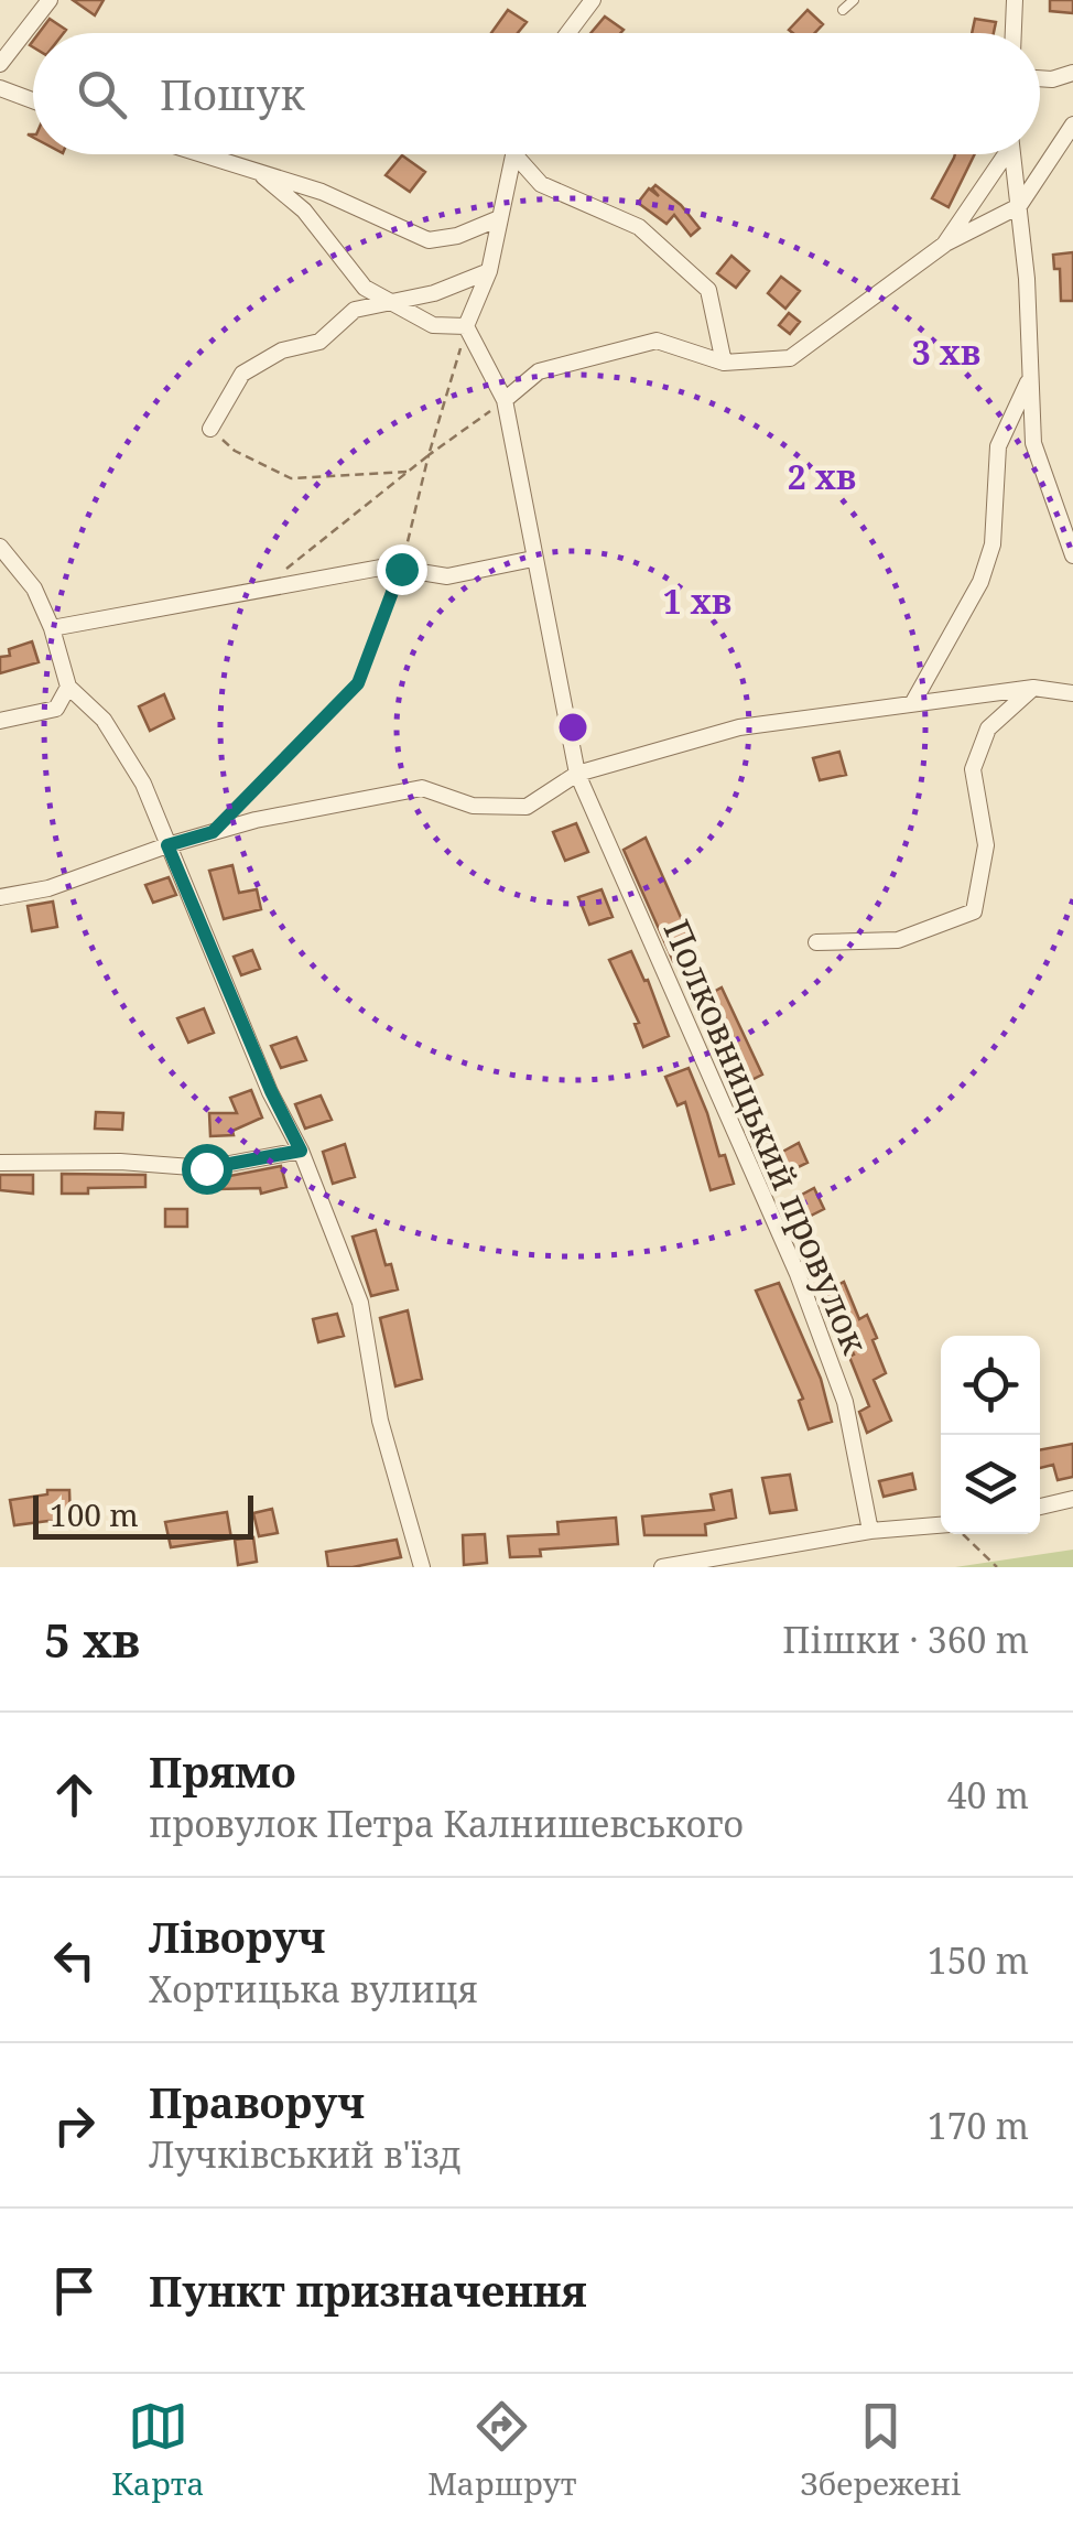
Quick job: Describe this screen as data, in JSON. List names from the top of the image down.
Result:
{
  "streets": {
    "street": ["Полковницький провулок"]
  },
  "scale_bar": "100 m",
  "page": {
    "search": "Пошук",
    "scale": "100 m",
    "heading": ["5 хв", "Пішки · 360 m"],
    "list": [
      ["Прямо", "провулок Петра Калнишевського", "40 m"],
      ["Ліворуч", "Хортицька вулиця", "150 m"],
      ["Праворуч", "Лучківський в'їзд", "170 m"],
      "Пункт призначення"
    ],
    "nav": ["Карта", "Маршрут", "Збережені"]
  },
  "rings": ["3 хв", "2 хв", "1 хв"]
}
